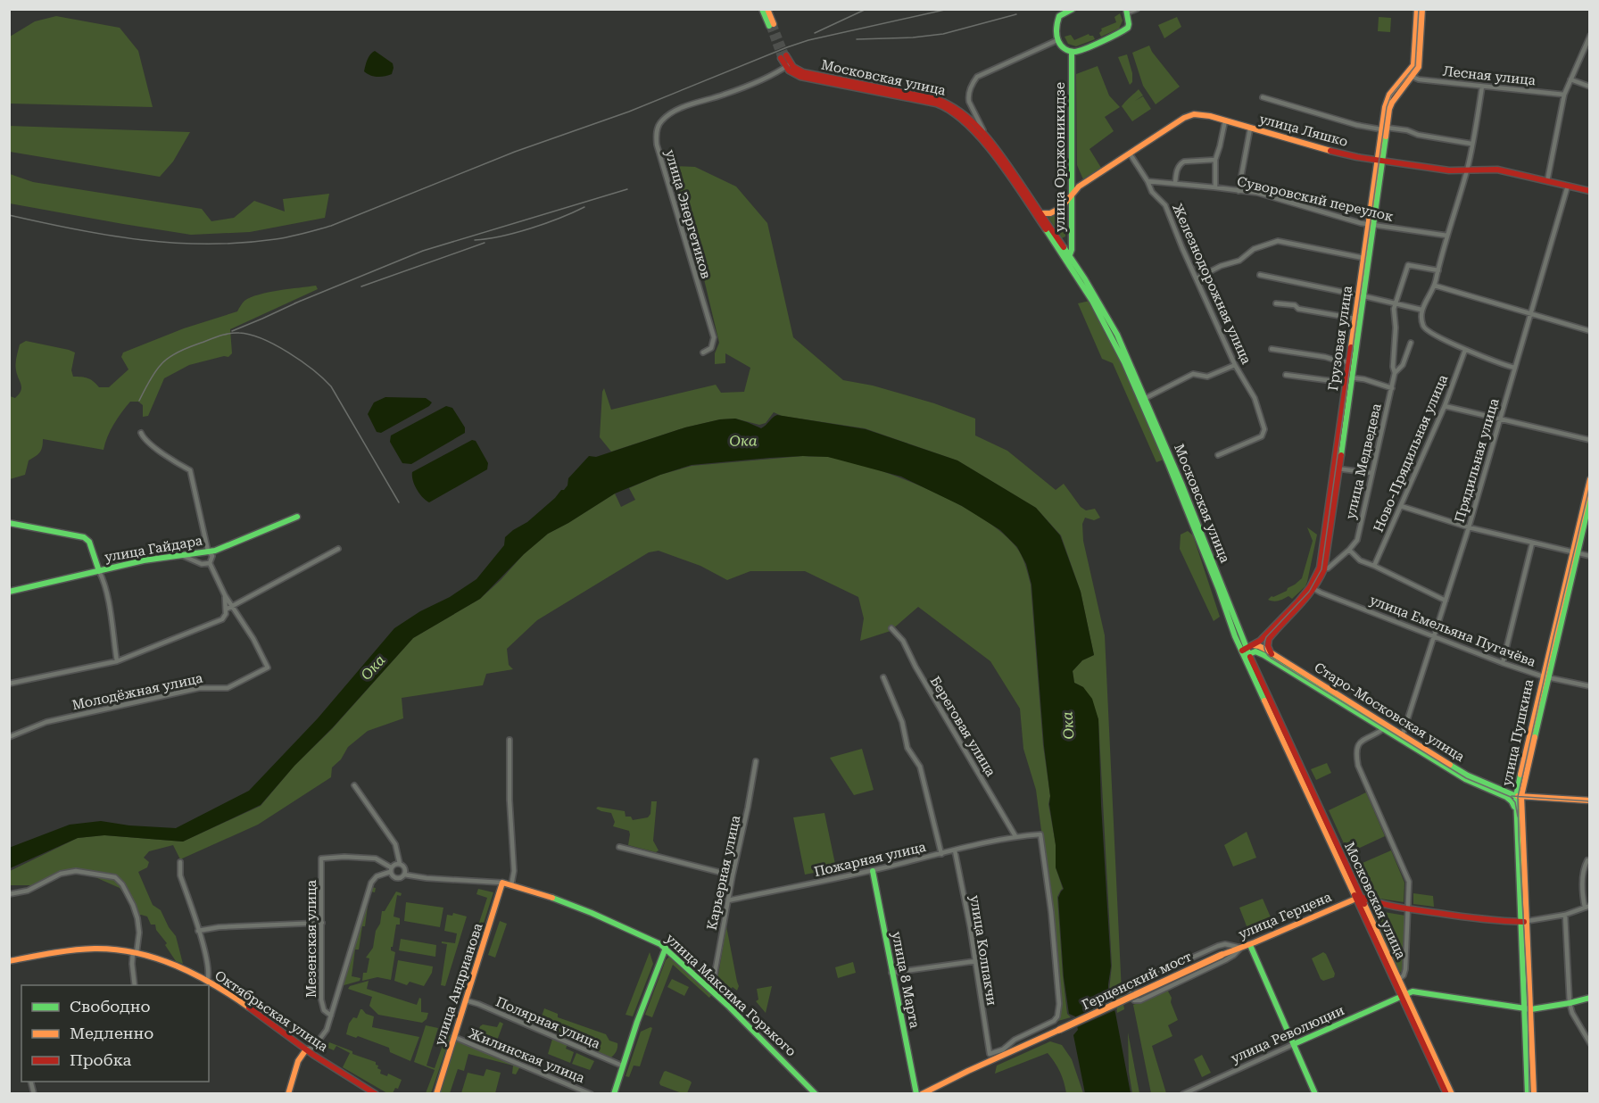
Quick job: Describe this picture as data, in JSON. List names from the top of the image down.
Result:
{
  "streets": {
    "main road": [
      "Московская улица",
      "улица Ляшко",
      "улица Орджоникидзе",
      "Грузовая улица",
      "улица Гайдара",
      "Старо-Московская улица",
      "улица Пушкина",
      "улица Герцена",
      "улица 8 Марта",
      "Герценский мост",
      "улица Андрианова",
      "улица Максима Горького",
      "Октябрьская улица",
      "улица Революции"
    ],
    "street": [
      "Лесная улица",
      "Суворовский переулок",
      "улица Энергетиков",
      "Железнодорожная улица",
      "Ново-Прядильная улица",
      "Прядильная улица",
      "улица Медведева",
      "улица Емельяна Пугачёва",
      "Молодёжная улица",
      "Береговая улица",
      "Пожарная улица",
      "Карьерная улица",
      "Мезенская улица",
      "улица Колпакчи",
      "Полярная улица",
      "Жилинская улица"
    ]
  },
  "crossings": [
    ["Лесная улица", "Грузовая улица"],
    ["Московская улица", "улица Ляшко"],
    ["Московская улица", "улица Орджоникидзе"],
    ["Московская улица", "улица Энергетиков"],
    ["Московская улица", "Грузовая улица"],
    ["Московская улица", "Старо-Московская улица"],
    ["Московская улица", "улица Герцена"],
    ["Московская улица", "улица Революции"],
    ["улица Ляшко", "улица Орджоникидзе"],
    ["улица Ляшко", "Железнодорожная улица"],
    ["улица Ляшко", "Грузовая улица"],
    ["улица Ляшко", "Прядильная улица"],
    ["Суворовский переулок", "Железнодорожная улица"],
    ["Суворовский переулок", "Грузовая улица"],
    ["Грузовая улица", "улица Медведева"],
    ["Грузовая улица", "улица Емельяна Пугачёва"],
    ["Грузовая улица", "Старо-Московская улица"],
    ["Прядильная улица", "улица Емельяна Пугачёва"],
    ["Прядильная улица", "Старо-Московская улица"],
    ["улица Емельяна Пугачёва", "улица Пушкина"],
    ["Старо-Московская улица", "улица Пушкина"],
    ["Береговая улица", "Пожарная улица"],
    ["Пожарная улица", "Карьерная улица"],
    ["Пожарная улица", "улица Колпакчи"],
    ["Пожарная улица", "улица 8 Марта"],
    ["Карьерная улица", "улица Максима Горького"],
    ["улица Герцена", "Герценский мост"],
    ["Мезенская улица", "улица Максима Горького"],
    ["улица Андрианова", "улица Максима Горького"],
    ["улица Андрианова", "Полярная улица"],
    ["улица Андрианова", "Жилинская улица"]
  ],
  "water": ["Ока"],
  "legend": ["Свободно", "Медленно", "Пробка"]
}
